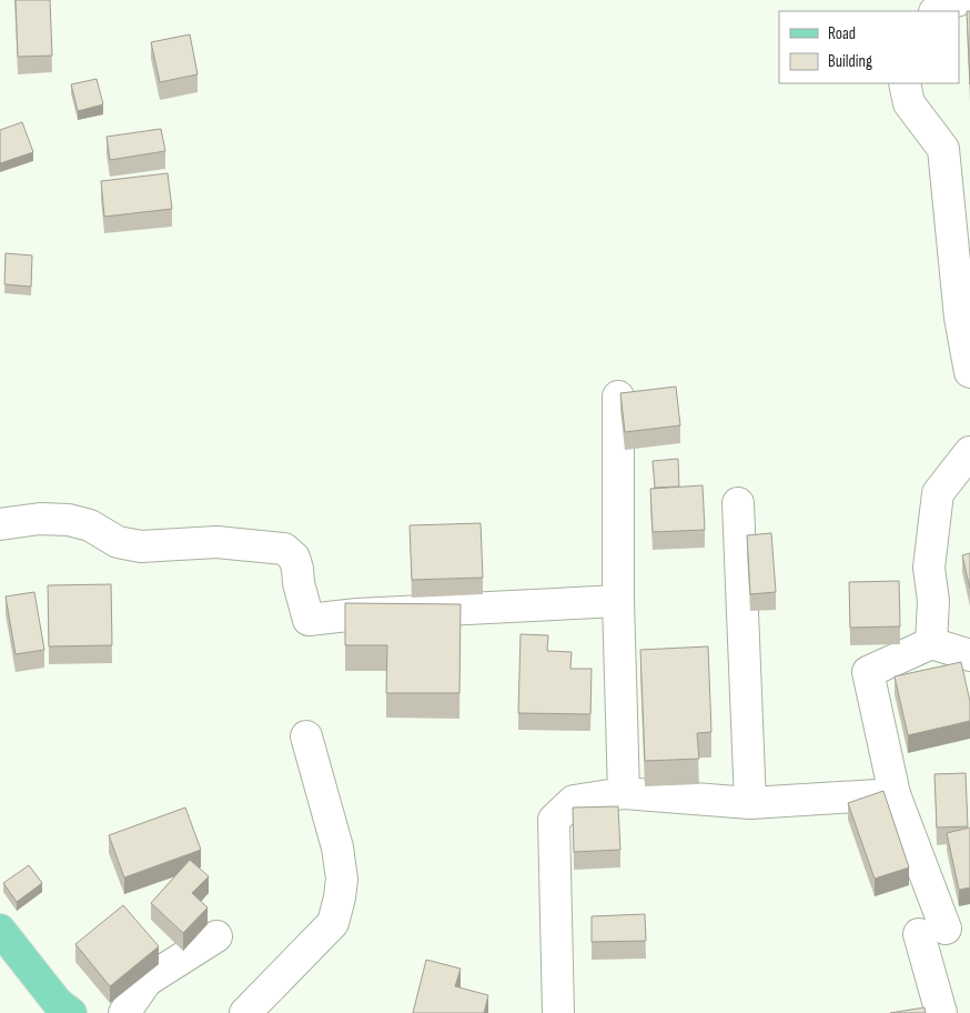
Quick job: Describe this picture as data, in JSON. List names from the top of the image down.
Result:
{
  "legend": ["Road", "Building"]
}
